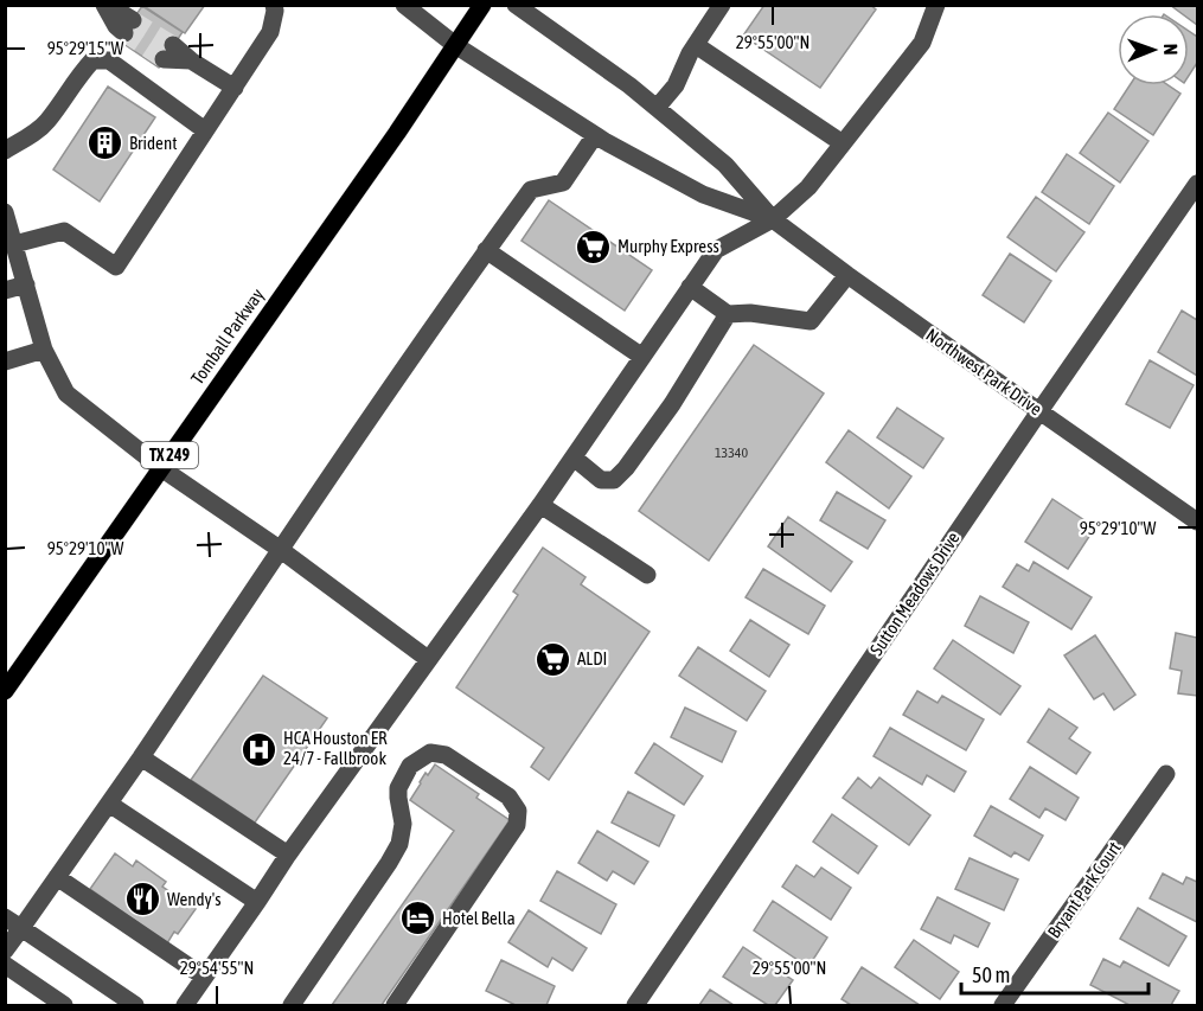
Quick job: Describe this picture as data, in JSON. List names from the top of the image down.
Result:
{
  "streets": {
    "main road": ["Tomball Parkway", "TX 249"],
    "street": ["Northwest Park Drive", "Sutton Meadows Drive", "Bryant Park Court"]
  },
  "crossings": [
    ["Tomball Parkway", "Northwest Park Drive"],
    ["Northwest Park Drive", "Sutton Meadows Drive"]
  ],
  "places": {
    "building": ["Brident"],
    "supermarket": ["Murphy Express", "ALDI"],
    "hospital": ["HCA Houston ER 24/7 - Fallbrook"],
    "restaurant": ["Wendy's"],
    "hotel": ["Hotel Bella"]
  },
  "house_numbers": ["13340"],
  "scale_bar": "50 m",
  "north": "right",
  "coordinates": [
    "29°55'00\"N",
    "95°29'15\"W",
    "95°29'10\"W",
    "29°54'55\"N"
  ]
}
